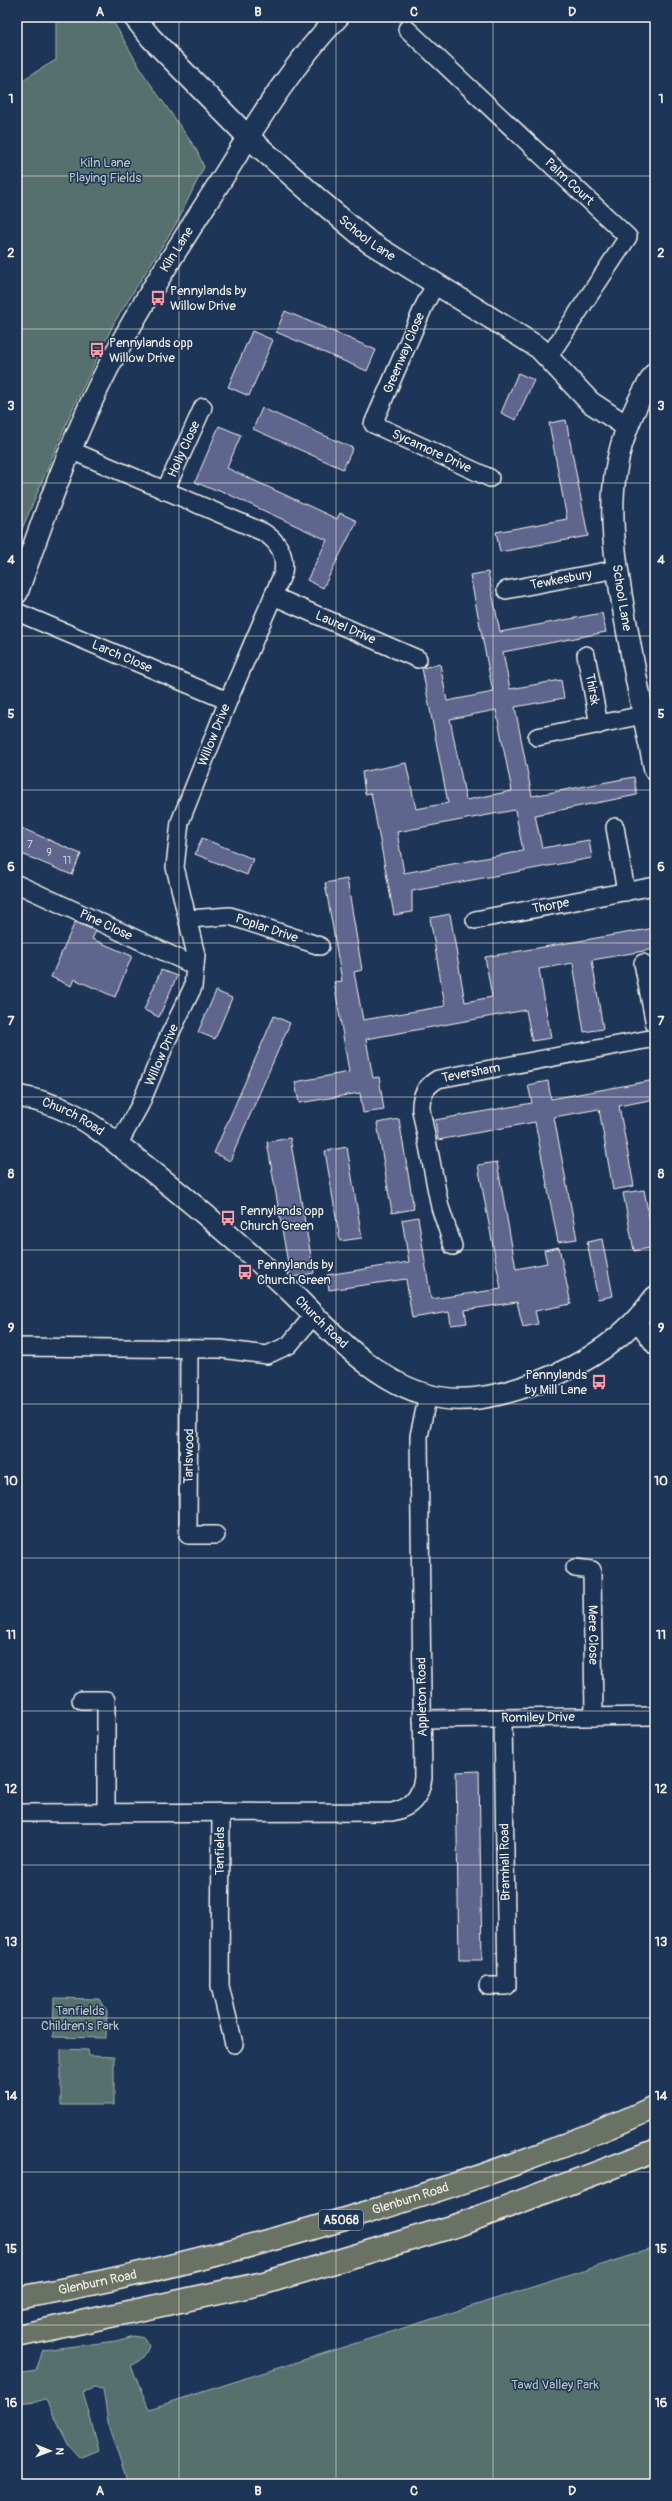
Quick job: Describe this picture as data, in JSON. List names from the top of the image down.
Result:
{
  "streets": {
    "main road": ["Glenburn Road", "A5068"],
    "street": [
      "Palm Court",
      "School Lane",
      "Kiln Lane",
      "Greenway Close",
      "Holly Close",
      "Sycamore Drive",
      "Tewkesbury",
      "Laurel Drive",
      "Larch Close",
      "Thirsk",
      "Willow Drive",
      "Thorpe",
      "Pine Close",
      "Poplar Drive",
      "Teversham",
      "Church Road",
      "Tarlswood",
      "Mere Close",
      "Appleton Road",
      "Romiley Drive",
      "Tanfields",
      "Bramhall Road"
    ]
  },
  "crossings": [
    ["Palm Court", "School Lane"],
    ["School Lane", "Kiln Lane"],
    ["School Lane", "Greenway Close"],
    ["School Lane", "Tewkesbury"],
    ["School Lane", "Thirsk"],
    ["Kiln Lane", "Willow Drive"],
    ["Greenway Close", "Sycamore Drive"],
    ["Holly Close", "Willow Drive"],
    ["Laurel Drive", "Willow Drive"],
    ["Larch Close", "Willow Drive"],
    ["Willow Drive", "Pine Close"],
    ["Willow Drive", "Poplar Drive"],
    ["Willow Drive", "Church Road"],
    ["Church Road", "Appleton Road"],
    ["Mere Close", "Romiley Drive"],
    ["Appleton Road", "Romiley Drive"],
    ["Appleton Road", "Tanfields"],
    ["Romiley Drive", "Bramhall Road"]
  ],
  "parks": ["Kiln Lane Playing Fields", "Tanfields Children's Park", "Tawd Valley Park"],
  "places": {
    "bus stop": [
      "Pennylands by Willow Drive",
      "Pennylands opp Willow Drive",
      "Pennylands opp Church Green",
      "Pennylands by Church Green",
      "Pennylands by Mill Lane"
    ]
  },
  "house_numbers": ["7", "9", "11"],
  "north": "right",
  "grid": {
    "columns": [
      "A",
      "B",
      "C",
      "D"
    ],
    "rows": [
      "1",
      "2",
      "3",
      "4",
      "5",
      "6",
      "7",
      "8",
      "9",
      "10",
      "11",
      "12",
      "13",
      "14",
      "15",
      "16"
    ]
  }
}
